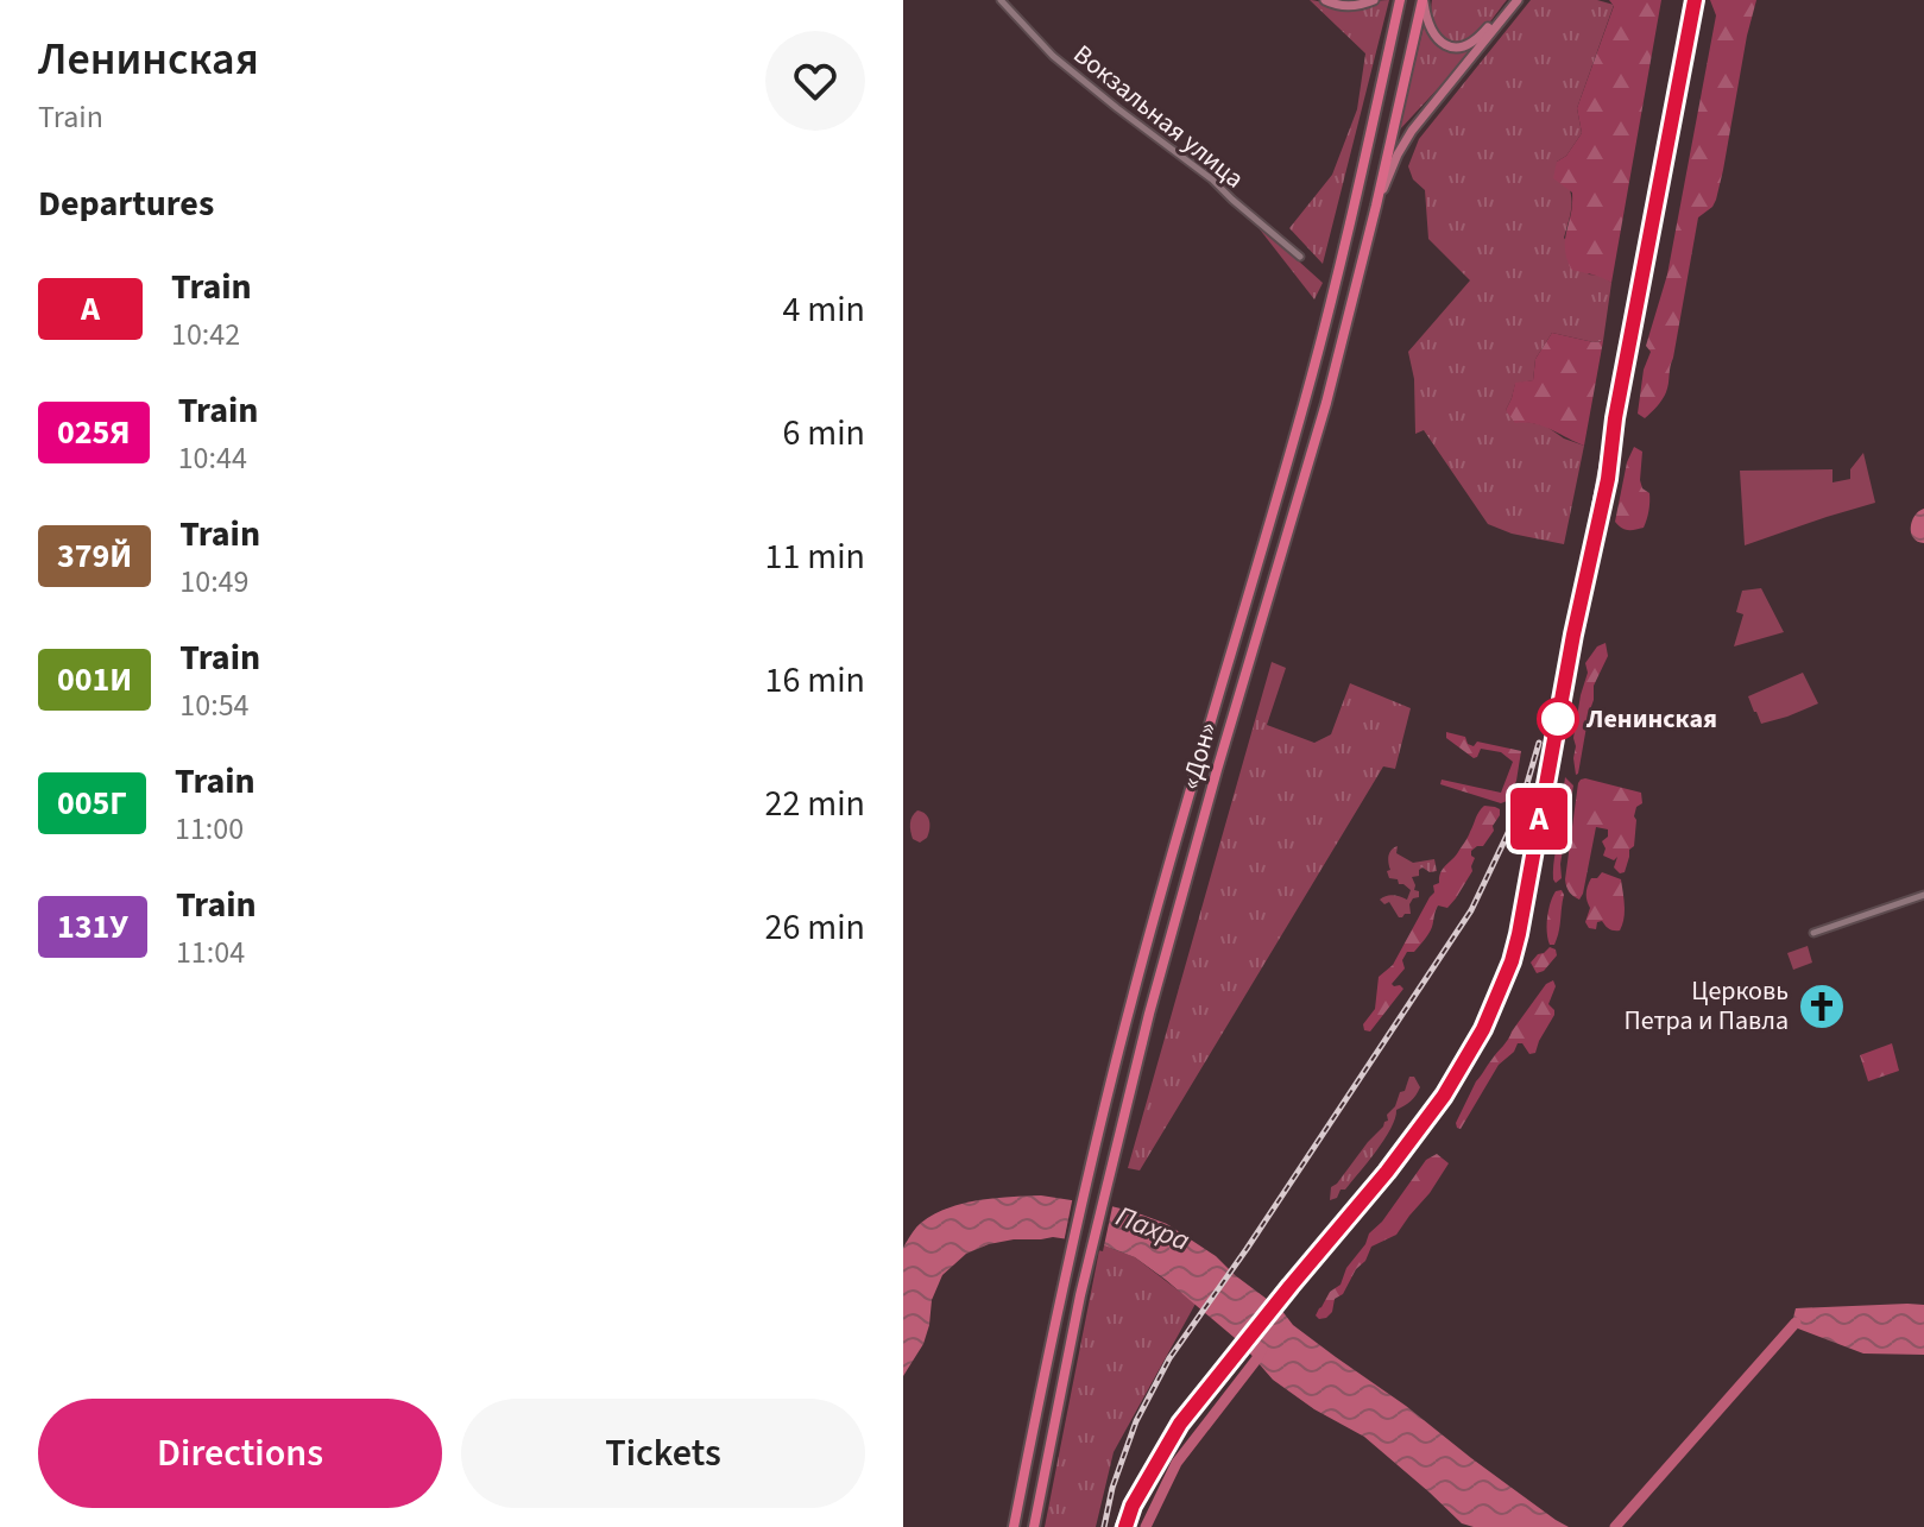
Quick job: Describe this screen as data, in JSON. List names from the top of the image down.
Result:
{
  "streets": {
    "highway": ["«Дон»"],
    "street": ["Вокзальная улица"]
  },
  "water": ["Пахра"],
  "places": {
    "other": ["Ленинская"],
    "church": ["Церковь Петра и Павла"]
  },
  "page": {
    "heading": [
      ["Ленинская", "Train"],
      "Departures"
    ],
    "on_map": "A",
    "list": [
      {
        "mark": "A",
        "name": "Train",
        "note": "10:42",
        "value": "4 min"
      },
      {
        "mark": "025Я",
        "name": "Train",
        "note": "10:44",
        "value": "6 min"
      },
      {
        "mark": "379Й",
        "name": "Train",
        "note": "10:49",
        "value": "11 min"
      },
      {
        "mark": "001И",
        "name": "Train",
        "note": "10:54",
        "value": "16 min"
      },
      {
        "mark": "005Г",
        "name": "Train",
        "note": "11:00",
        "value": "22 min"
      },
      {
        "mark": "131У",
        "name": "Train",
        "note": "11:04",
        "value": "26 min"
      }
    ],
    "buttons": ["Directions", "Tickets"]
  }
}
